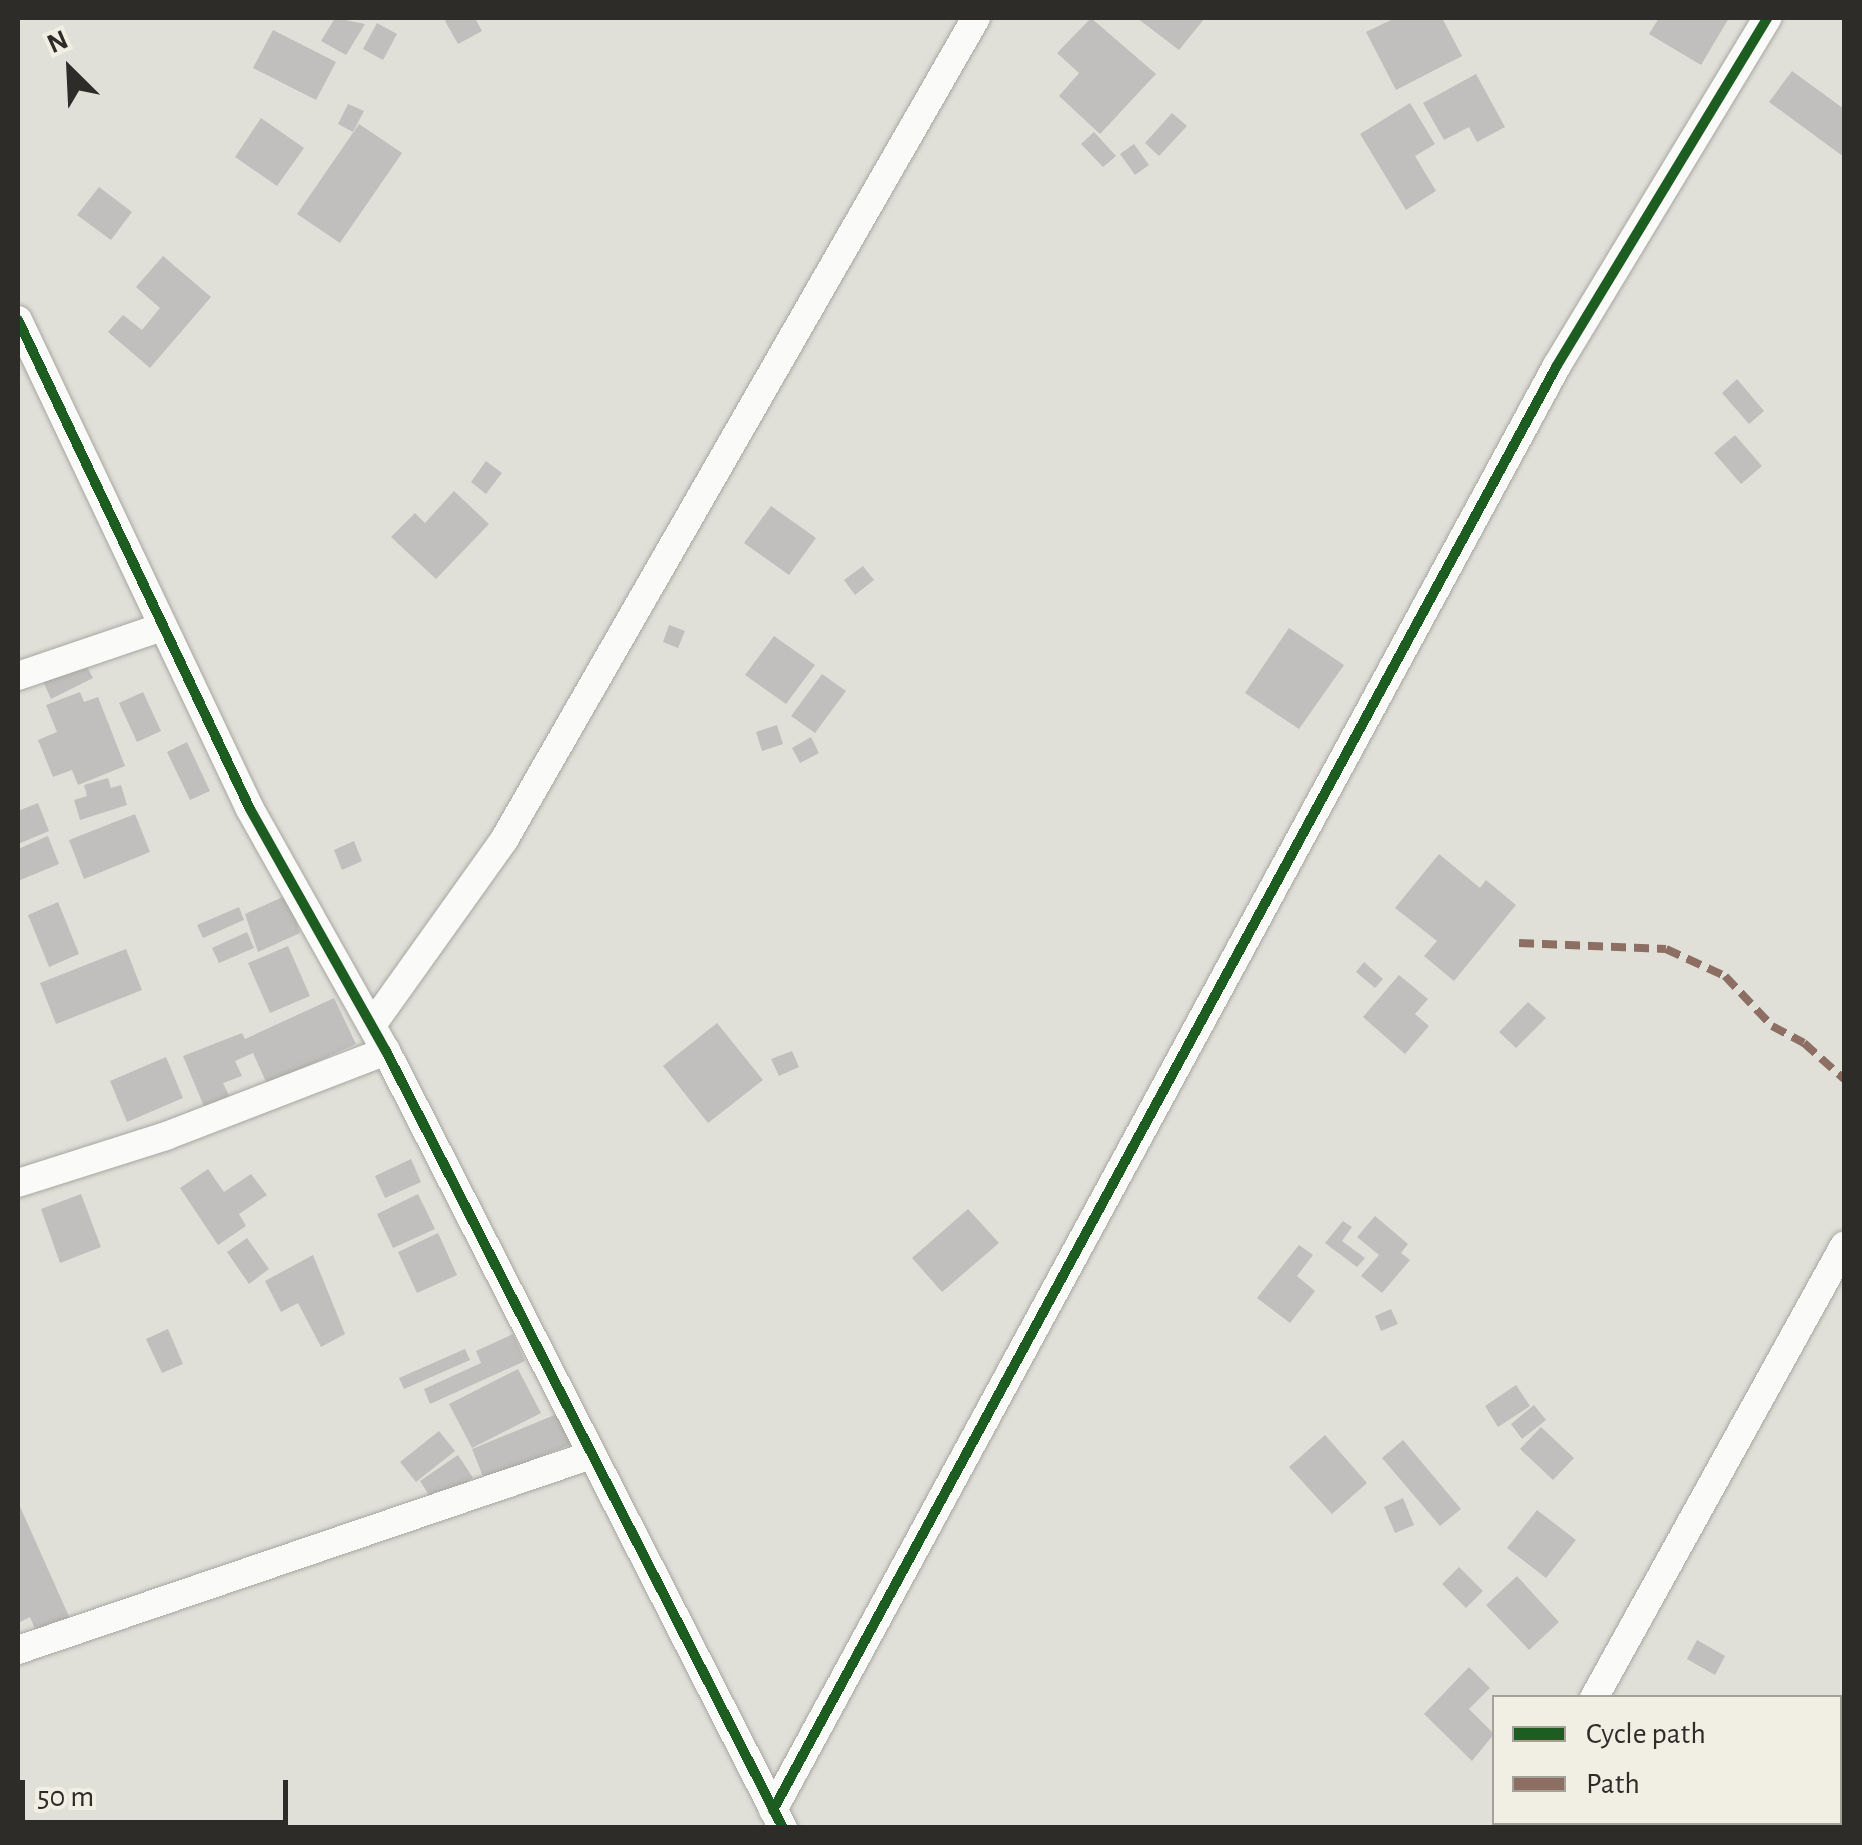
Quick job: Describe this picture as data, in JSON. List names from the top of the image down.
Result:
{
  "legend": ["Cycle path", "Path"],
  "scale_bar": "50 m",
  "north": "top left"
}
